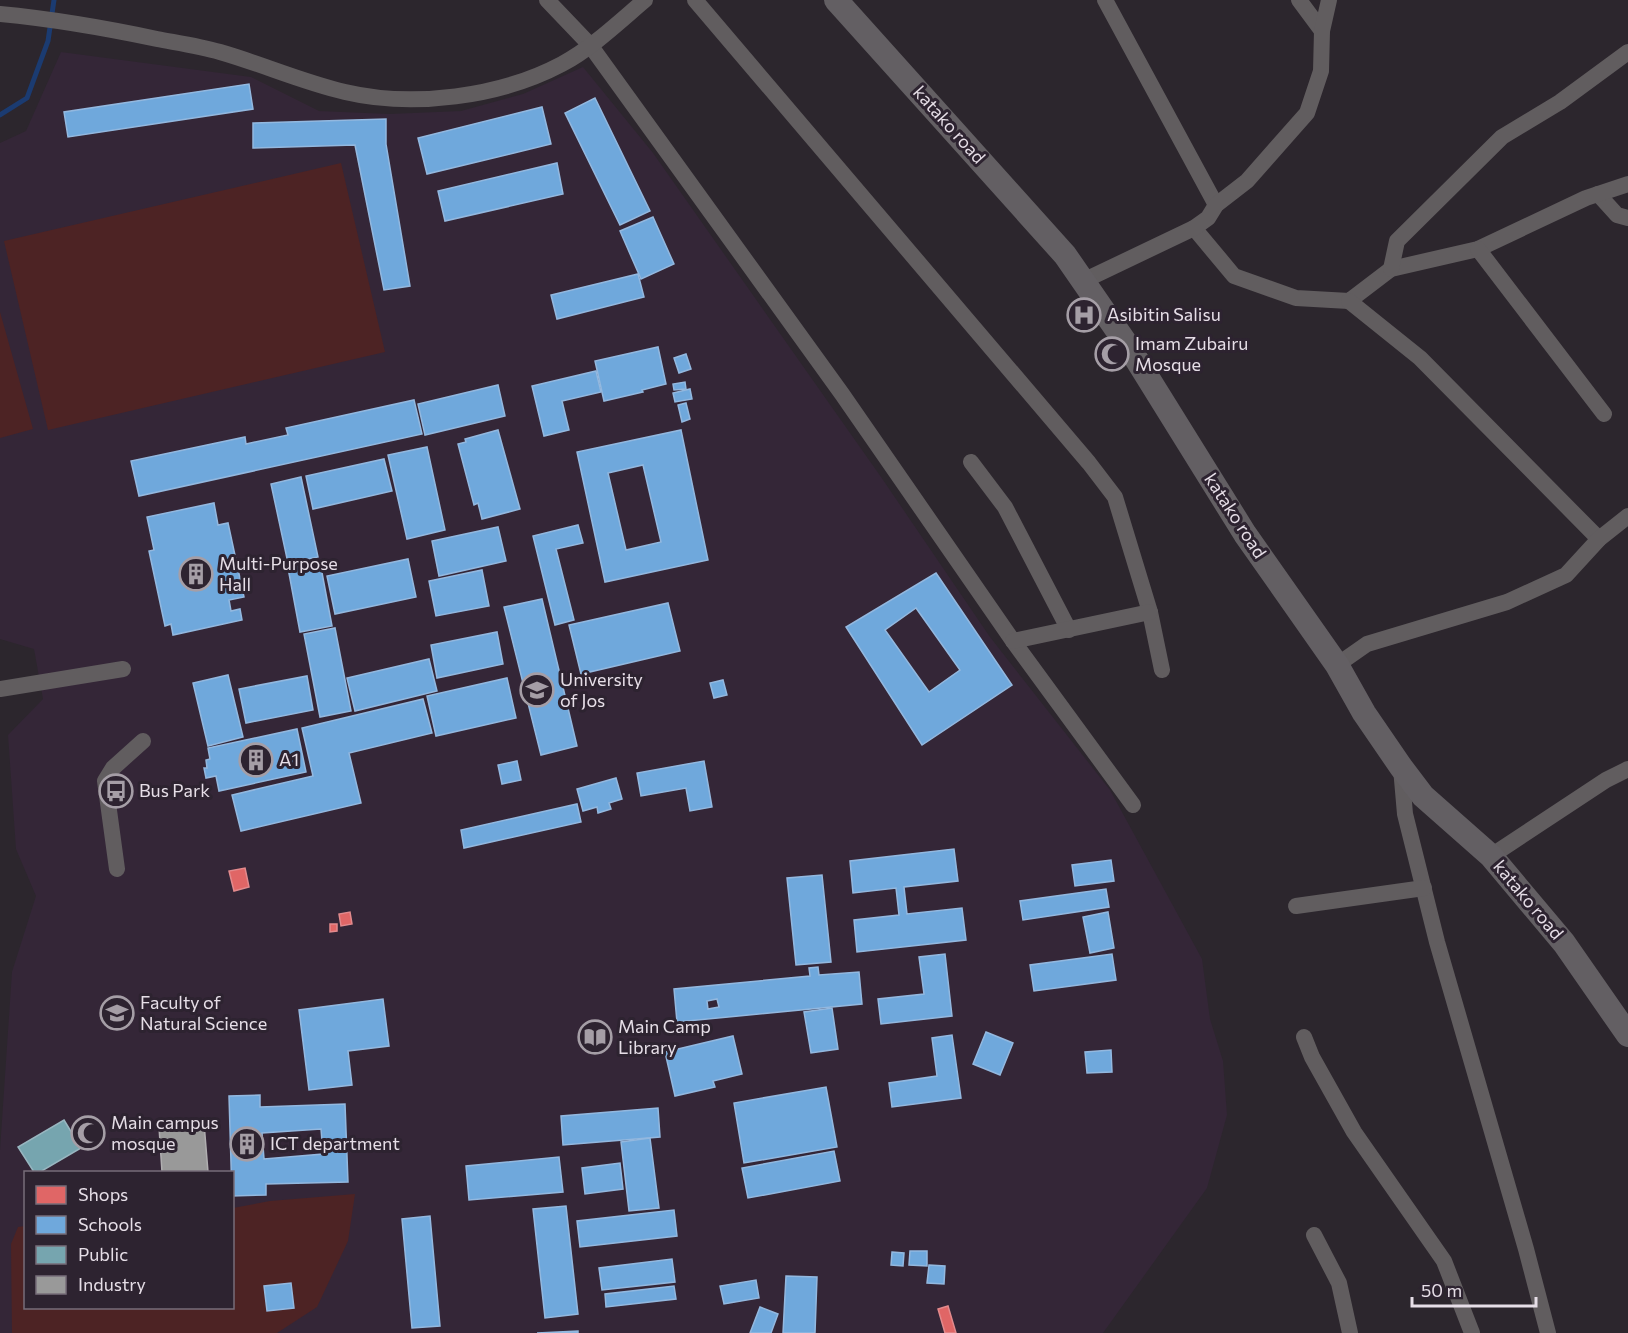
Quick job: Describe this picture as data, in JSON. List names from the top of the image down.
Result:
{
  "streets": {
    "street": ["katako road"]
  },
  "places": {
    "hospital": ["Asibitin Salisu"],
    "mosque": ["Imam Zubairu Mosque", "Main campus mosque"],
    "building": ["Multi-Purpose Hall", "A1", "ICT department"],
    "school or university": ["University of Jos", "Faculty of Natural Science"],
    "bus stop": ["Bus Park"],
    "library": ["Main Camp Library"]
  },
  "legend": [
    "Shops",
    "Schools",
    "Public",
    "Industry"
  ],
  "scale_bar": "50 m"
}
